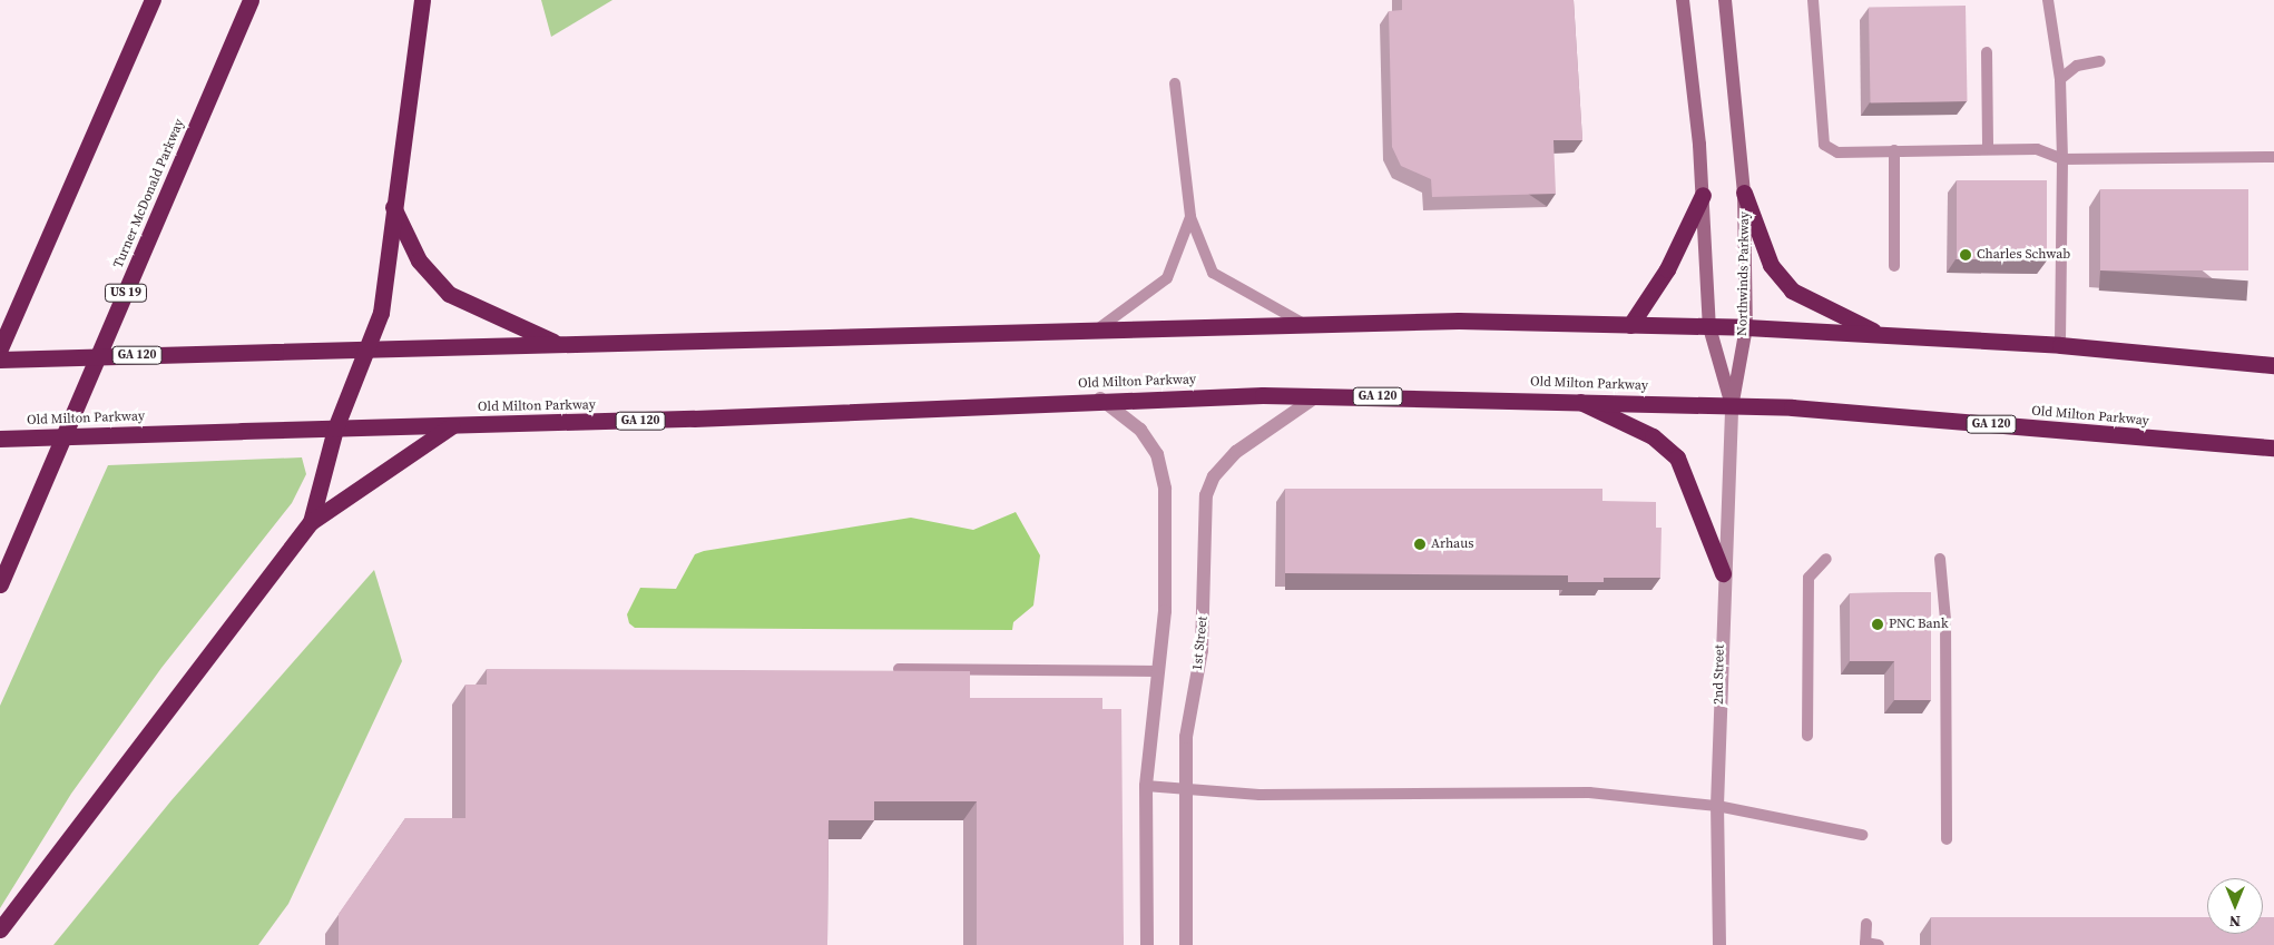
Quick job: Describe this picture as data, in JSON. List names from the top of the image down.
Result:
{
  "streets": {
    "highway": [
      "Turner McDonald Parkway",
      "US 19",
      "GA 120",
      "Old Milton Parkway"
    ],
    "street": ["Northwinds Parkway", "1st Street", "2nd Street"]
  },
  "crossings": [
    ["Northwinds Parkway", "GA 120"],
    ["Northwinds Parkway", "Old Milton Parkway"],
    ["Northwinds Parkway", "2nd Street"],
    ["Old Milton Parkway", "1st Street"],
    ["Old Milton Parkway", "2nd Street"]
  ],
  "places": ["Charles Schwab", "Arhaus", "PNC Bank"],
  "north": "bottom"
}
